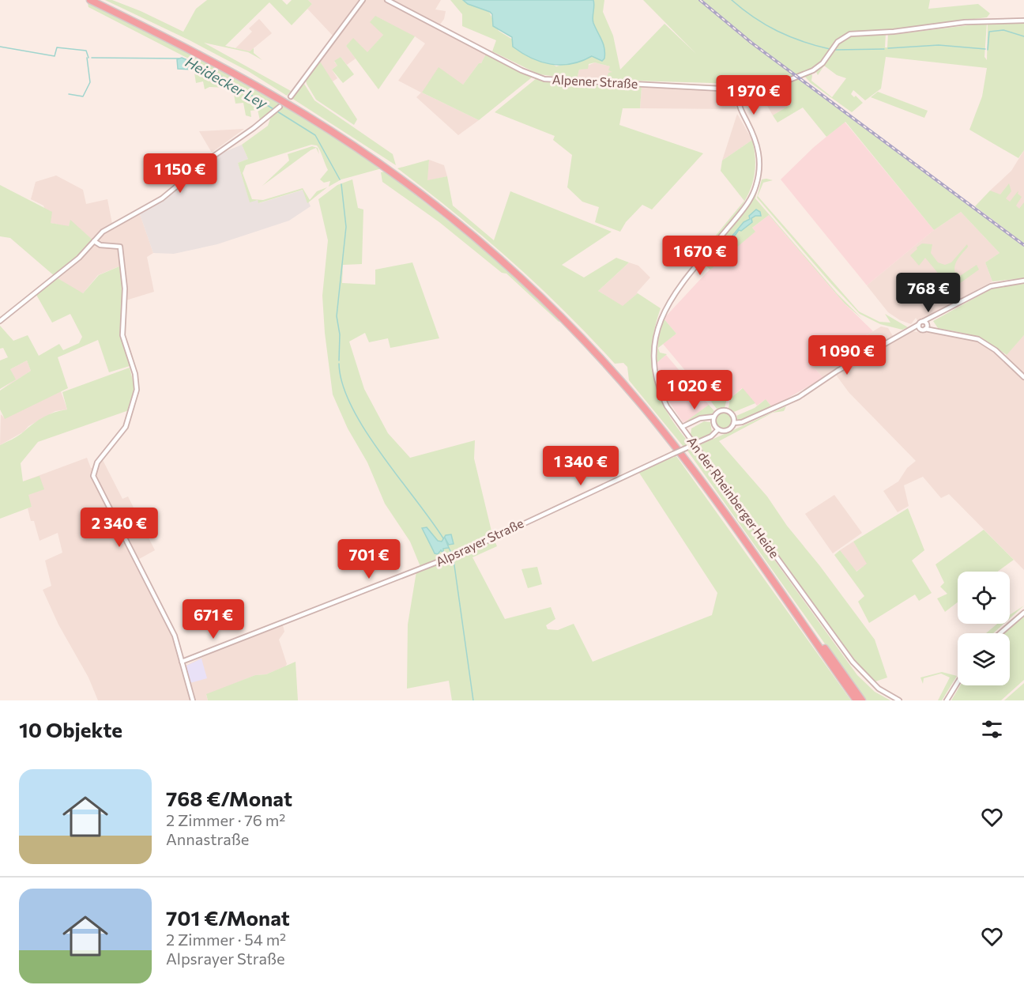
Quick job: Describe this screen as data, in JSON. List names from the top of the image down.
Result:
{
  "streets": {
    "street": ["Alpener Straße", "An der Rheinberger Heide", "Alpsrayer Straße"]
  },
  "crossings": [
    ["Alpener Straße", "An der Rheinberger Heide"]
  ],
  "water": ["Heidecker Ley"],
  "page": {
    "price": [
      "1 970 €",
      "1 150 €",
      "1 670 €",
      "768 €",
      "1 090 €",
      "1 020 €",
      "1 340 €",
      "2 340 €",
      "701 €",
      "671 €"
    ],
    "heading": "10 Objekte",
    "list": [
      {
        "name": "768 €/Monat",
        "note": "2 Zimmer · 76 m² · Annastraße"
      },
      {
        "name": "701 €/Monat",
        "note": "2 Zimmer · 54 m² · Alpsrayer Straße"
      }
    ]
  }
}
